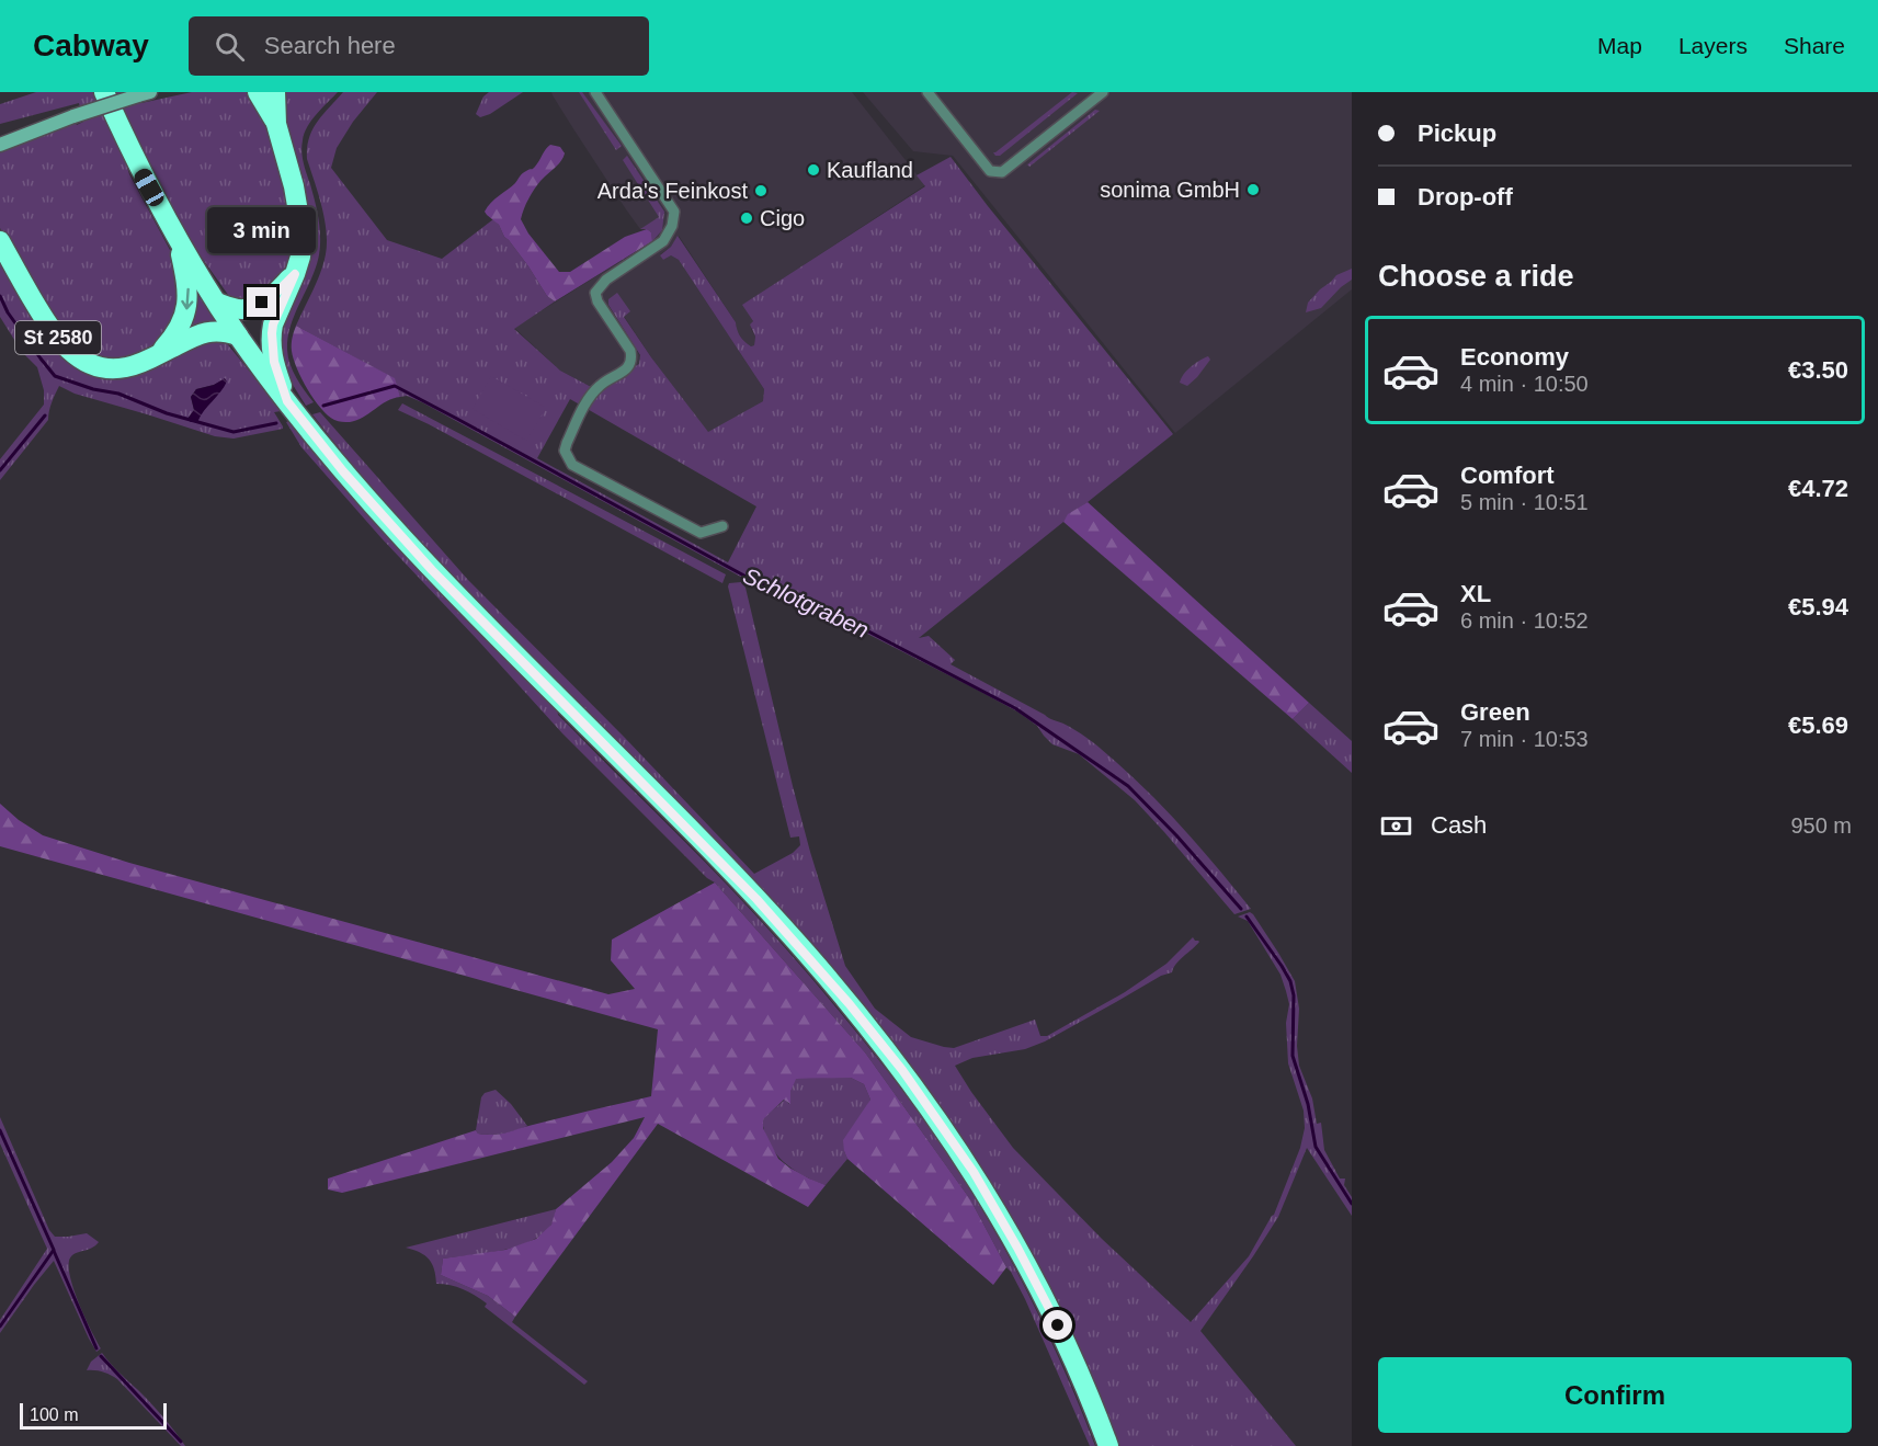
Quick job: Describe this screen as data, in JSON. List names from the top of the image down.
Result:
{
  "streets": {
    "highway": ["St 2580"]
  },
  "water": ["Schlotgraben"],
  "places": [
    "Kaufland",
    "sonima GmbH",
    "Arda's Feinkost",
    "Cigo"
  ],
  "scale_bar": "100 m",
  "page": {
    "header": "Cabway",
    "search": "Search here",
    "nav": ["Map", "Layers", "Share"],
    "banner": ["Pickup", "Drop-off"],
    "bubble": "3 min",
    "heading": "Choose a ride",
    "list": [
      {
        "name": "Economy",
        "note": "4 min · 10:50",
        "value": "€3.50"
      },
      {
        "name": "Comfort",
        "note": "5 min · 10:51",
        "value": "€4.72"
      },
      {
        "name": "XL",
        "note": "6 min · 10:52",
        "value": "€5.94"
      },
      {
        "name": "Green",
        "note": "7 min · 10:53",
        "value": "€5.69"
      }
    ],
    "pay": ["Cash", "950 m"],
    "buttons": "Confirm",
    "scale": "100 m"
  }
}
